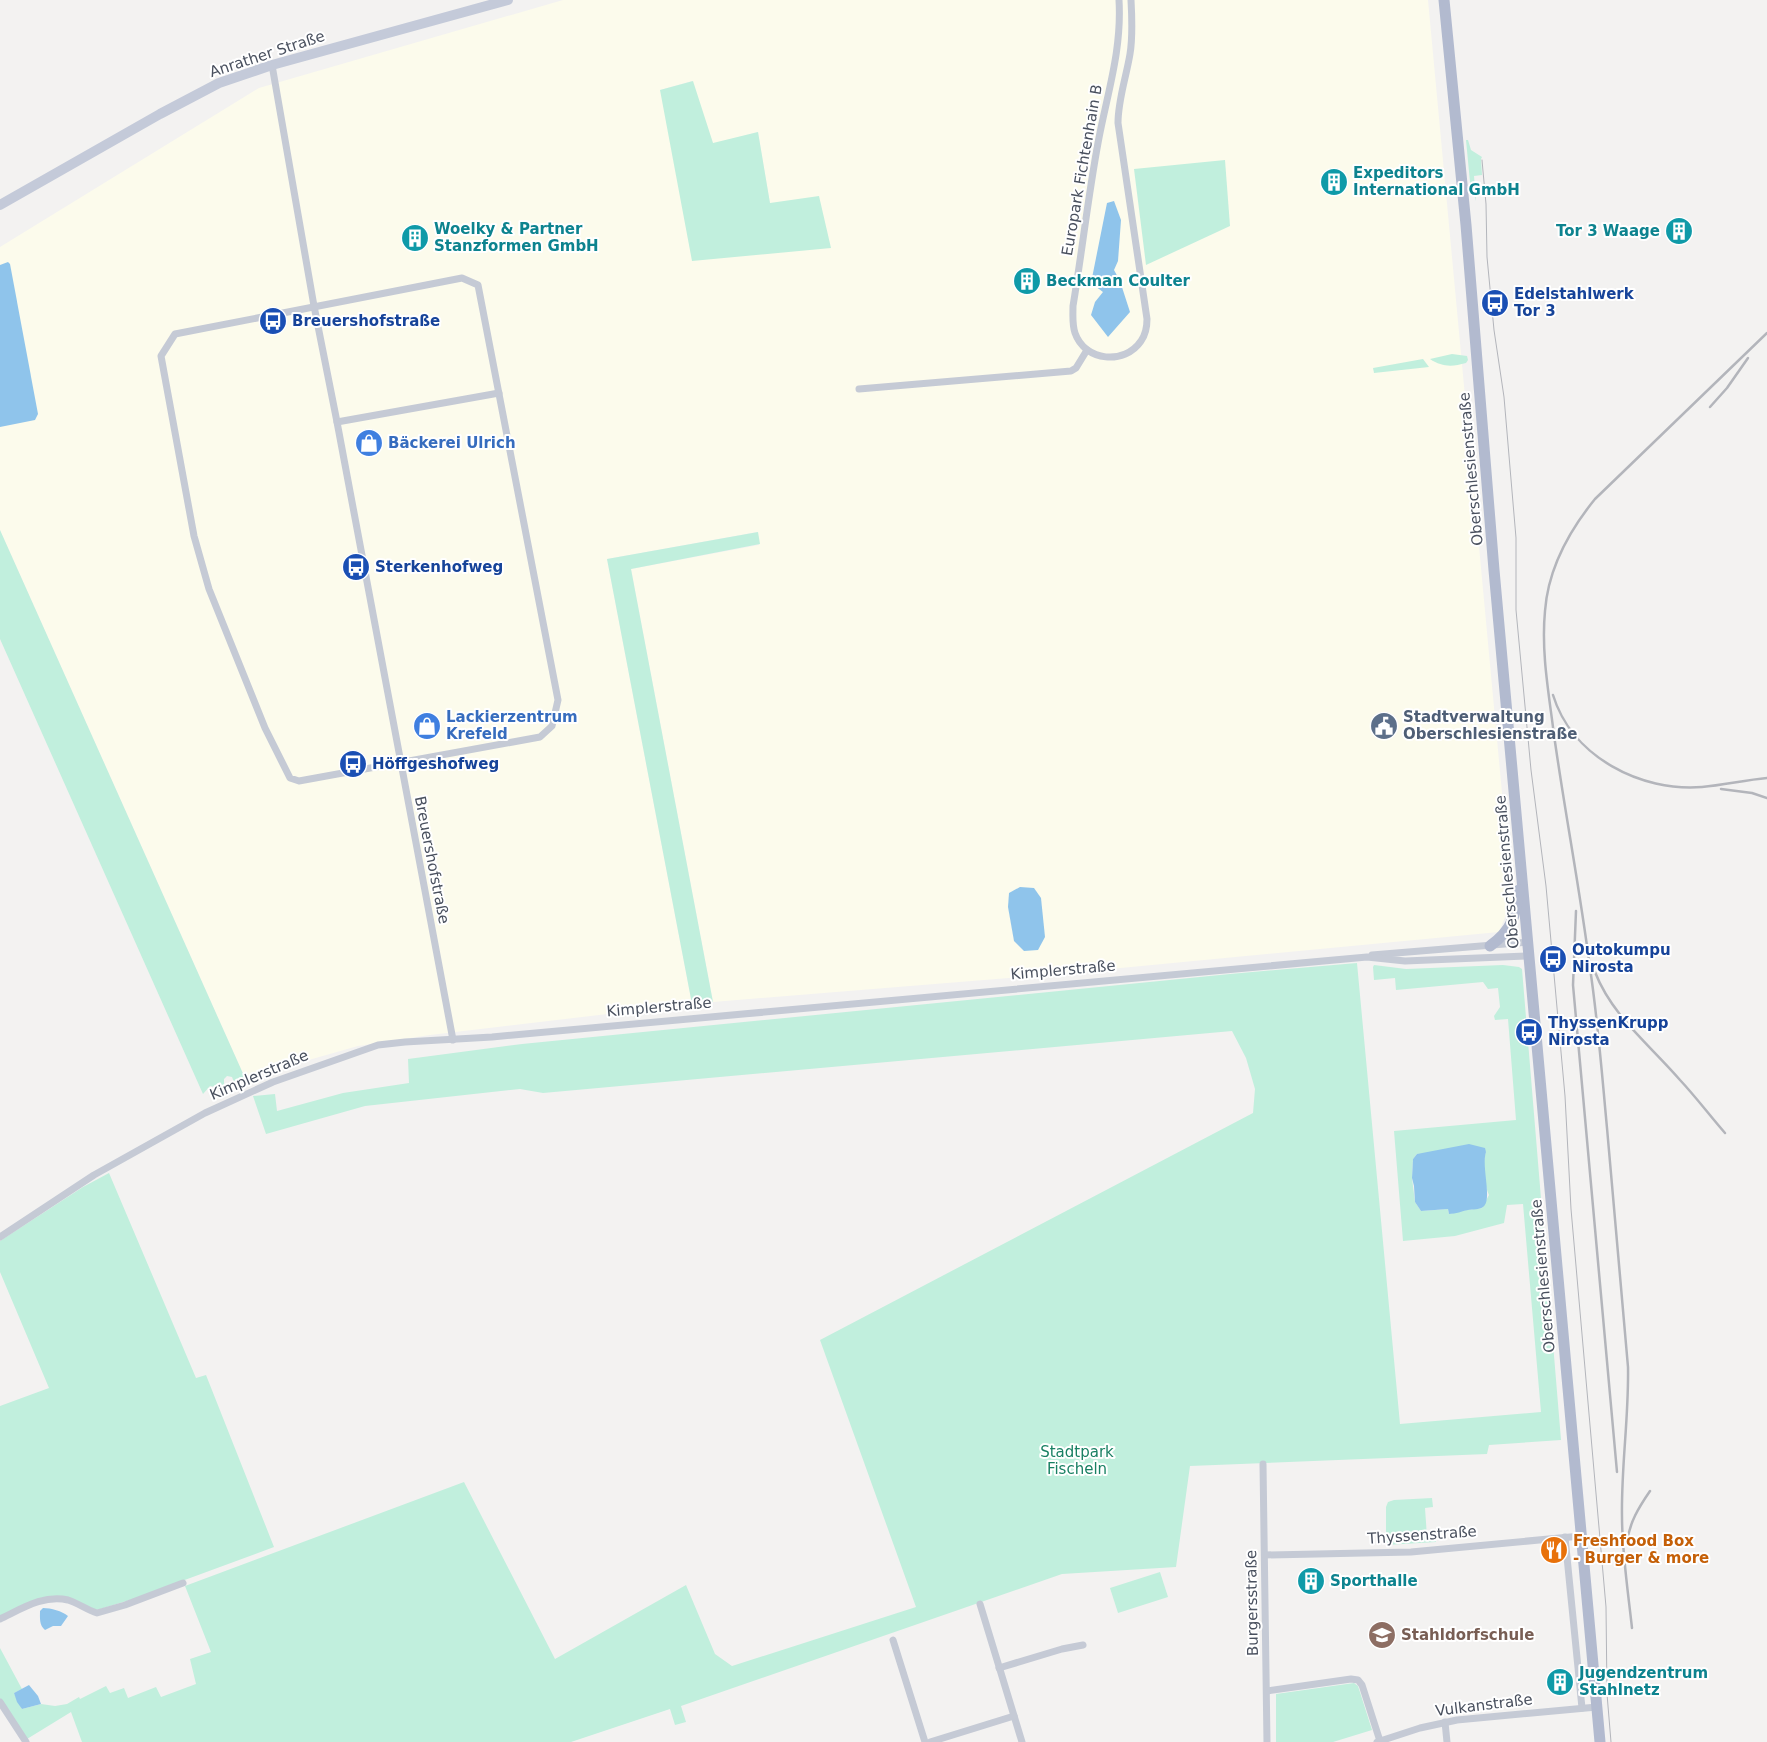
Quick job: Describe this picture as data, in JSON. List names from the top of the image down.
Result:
{
  "streets": {
    "main road": ["Anrather Straße", "Oberschlesienstraße"],
    "street": [
      "Europark Fichtenhain B",
      "Breuershofstraße",
      "Kimplerstraße",
      "Thyssenstraße",
      "Burgersstraße",
      "Vulkanstraße"
    ]
  },
  "crossings": [
    ["Anrather Straße", "Breuershofstraße"],
    ["Oberschlesienstraße", "Kimplerstraße"],
    ["Oberschlesienstraße", "Thyssenstraße"],
    ["Oberschlesienstraße", "Vulkanstraße"],
    ["Breuershofstraße", "Kimplerstraße"],
    ["Thyssenstraße", "Burgersstraße"]
  ],
  "parks": ["Stadtpark Fischeln"],
  "places": {
    "building": [
      "Expeditors International GmbH",
      "Tor 3 Waage",
      "Woelky & Partner Stanzformen GmbH",
      "Beckman Coulter",
      "Sporthalle",
      "Jugendzentrum Stahlnetz"
    ],
    "bus stop": [
      "Edelstahlwerk Tor 3",
      "Breuershofstraße",
      "Sterkenhofweg",
      "Höffgeshofweg",
      "Outokumpu Nirosta",
      "ThyssenKrupp Nirosta"
    ],
    "shop": ["Bäckerei Ulrich", "Lackierzentrum Krefeld"],
    "public building": ["Stadtverwaltung Oberschlesienstraße"],
    "restaurant": ["Freshfood Box - Burger & more"],
    "school or university": ["Stahldorfschule"]
  }
}
